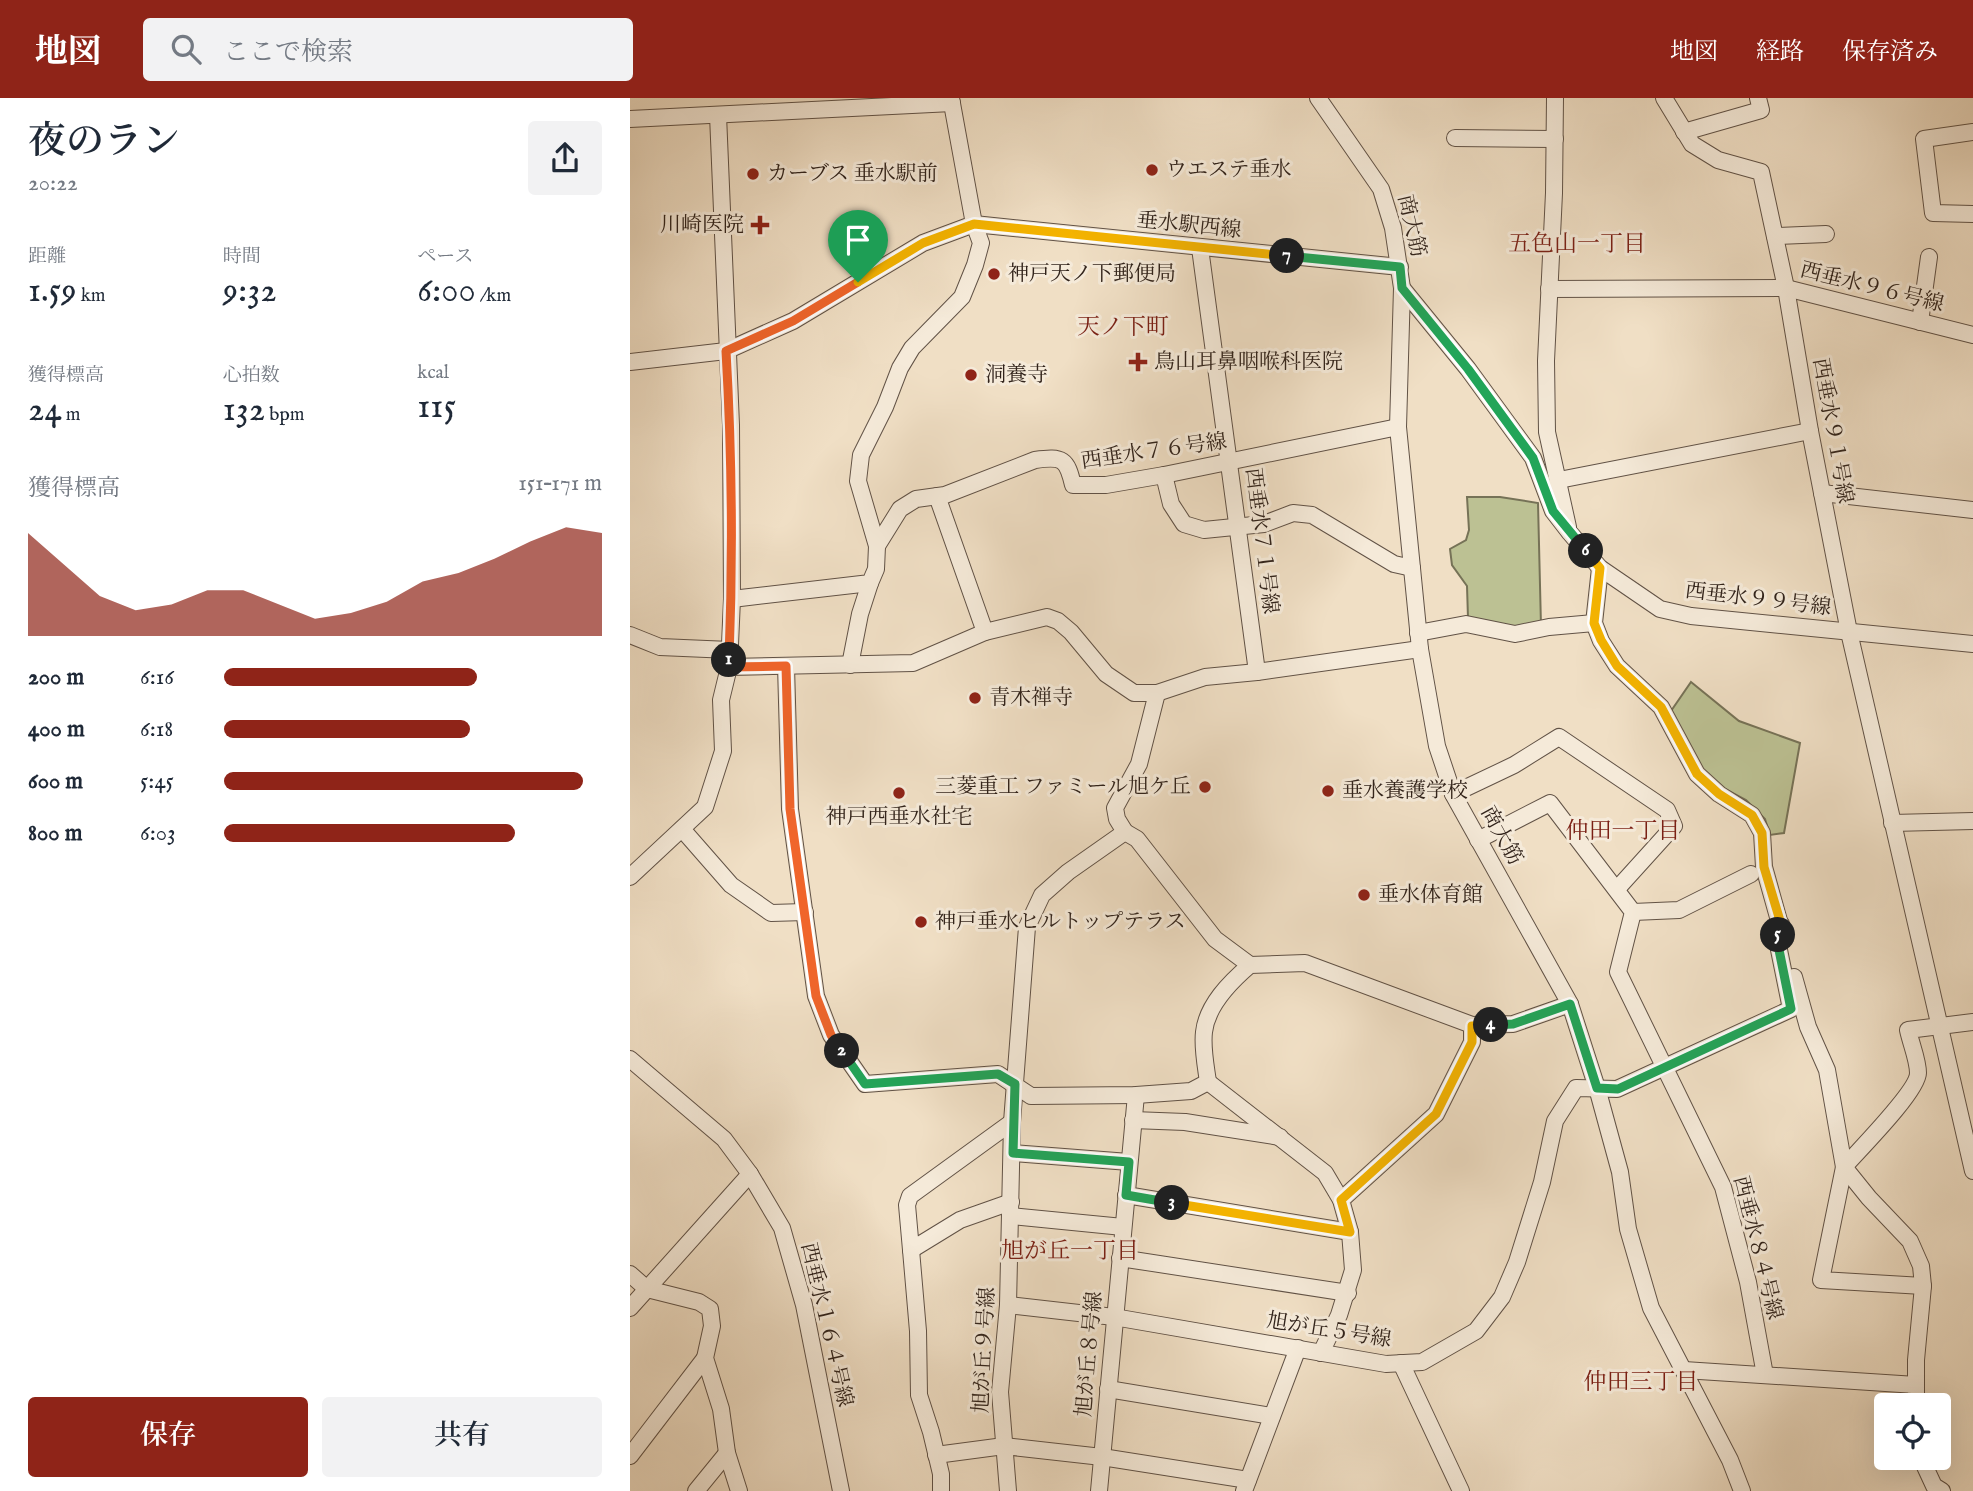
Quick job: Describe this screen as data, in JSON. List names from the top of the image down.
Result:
{
  "streets": {
    "street": [
      "垂水駅西線",
      "商大筋",
      "西垂水９６号線",
      "西垂水９１号線",
      "西垂水７６号線",
      "西垂水７１号線",
      "西垂水９９号線",
      "西垂水８４号線",
      "西垂水１６４号線",
      "旭が丘５号線",
      "旭が丘９号線",
      "旭が丘８号線"
    ]
  },
  "crossings": [
    ["垂水駅西線", "商大筋"],
    ["垂水駅西線", "西垂水７１号線"],
    ["商大筋", "西垂水７６号線"],
    ["商大筋", "西垂水９９号線"],
    ["商大筋", "旭が丘５号線"],
    ["西垂水９６号線", "西垂水９１号線"],
    ["西垂水９１号線", "西垂水９９号線"],
    ["西垂水７６号線", "西垂水７１号線"],
    ["旭が丘５号線", "旭が丘９号線"],
    ["旭が丘５号線", "旭が丘８号線"]
  ],
  "districts": [
    "五色山一丁目",
    "天ノ下町",
    "仲田一丁目",
    "旭が丘一丁目",
    "仲田三丁目"
  ],
  "places": {
    "other": [
      "ウエステ垂水",
      "カーブス 垂水駅前",
      "神戸天ノ下郵便局",
      "洞養寺",
      "青木禅寺",
      "三菱重工 ファミール旭ケ丘",
      "垂水養護学校",
      "神戸西垂水社宅",
      "垂水体育館",
      "神戸垂水ヒルトップテラス"
    ],
    "health": ["川崎医院", "鳥山耳鼻咽喉科医院"]
  },
  "page": {
    "header": "地図",
    "search": "ここで検索",
    "nav": ["地図", "経路", "保存済み"],
    "heading": ["夜のラン", "20:22"],
    "stats": [
      ["距離", "1.59 km"],
      ["時間", "9:32"],
      ["ペース", "6:00 /km"],
      ["獲得標高", "24 m"],
      ["心拍数", "132 bpm"],
      ["kcal", "115"]
    ],
    "pins": [
      "7",
      "6",
      "1",
      "5",
      "4",
      "2",
      "3"
    ],
    "chart": ["獲得標高", "151–171 m"],
    "list": [
      {
        "name": "200 m",
        "note": "6:16"
      },
      {
        "name": "400 m",
        "note": "6:18"
      },
      {
        "name": "600 m",
        "note": "5:45"
      },
      {
        "name": "800 m",
        "note": "6:03"
      }
    ],
    "buttons": ["保存", "共有"]
  }
}
